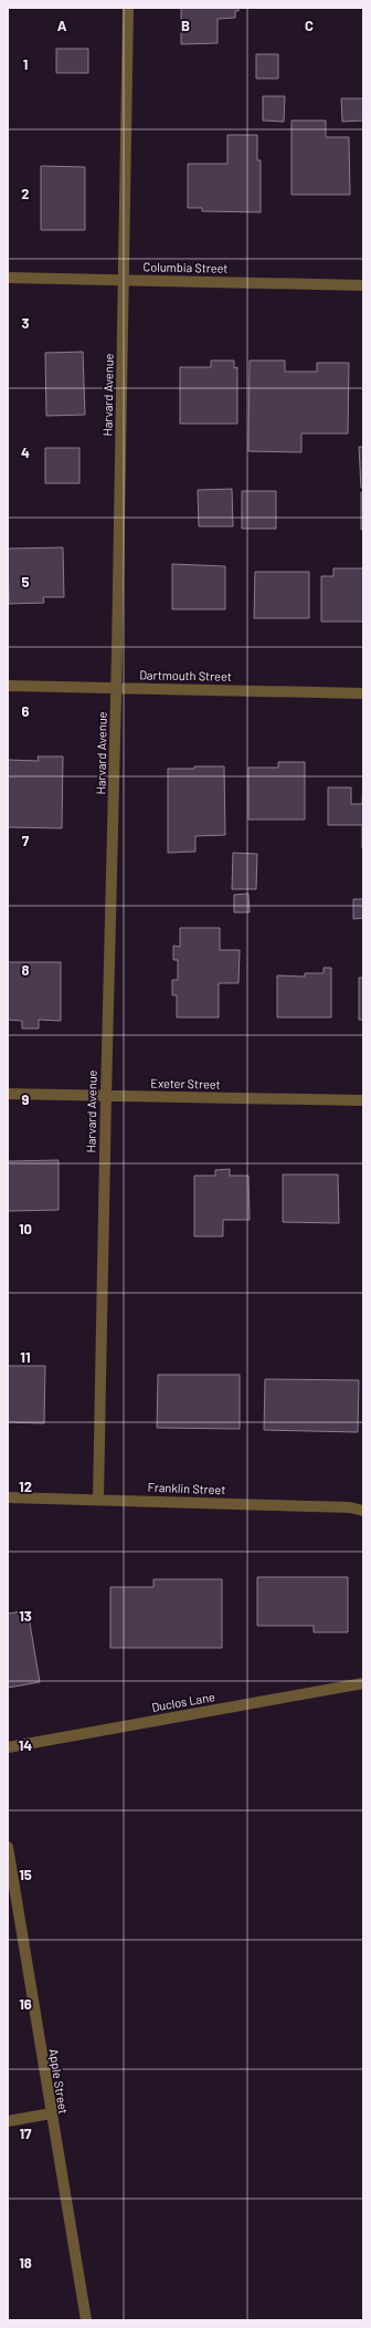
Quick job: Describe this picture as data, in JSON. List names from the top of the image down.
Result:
{
  "streets": {
    "street": [
      "Columbia Street",
      "Harvard Avenue",
      "Dartmouth Street",
      "Exeter Street",
      "Franklin Street",
      "Duclos Lane",
      "Apple Street"
    ]
  },
  "crossings": [
    ["Columbia Street", "Harvard Avenue"],
    ["Harvard Avenue", "Dartmouth Street"],
    ["Harvard Avenue", "Exeter Street"],
    ["Harvard Avenue", "Franklin Street"]
  ],
  "grid": {
    "columns": ["A", "B", "C"],
    "rows": [
      "1",
      "2",
      "3",
      "4",
      "5",
      "6",
      "7",
      "8",
      "9",
      "10",
      "11",
      "12",
      "13",
      "14",
      "15",
      "16",
      "17",
      "18"
    ]
  }
}
